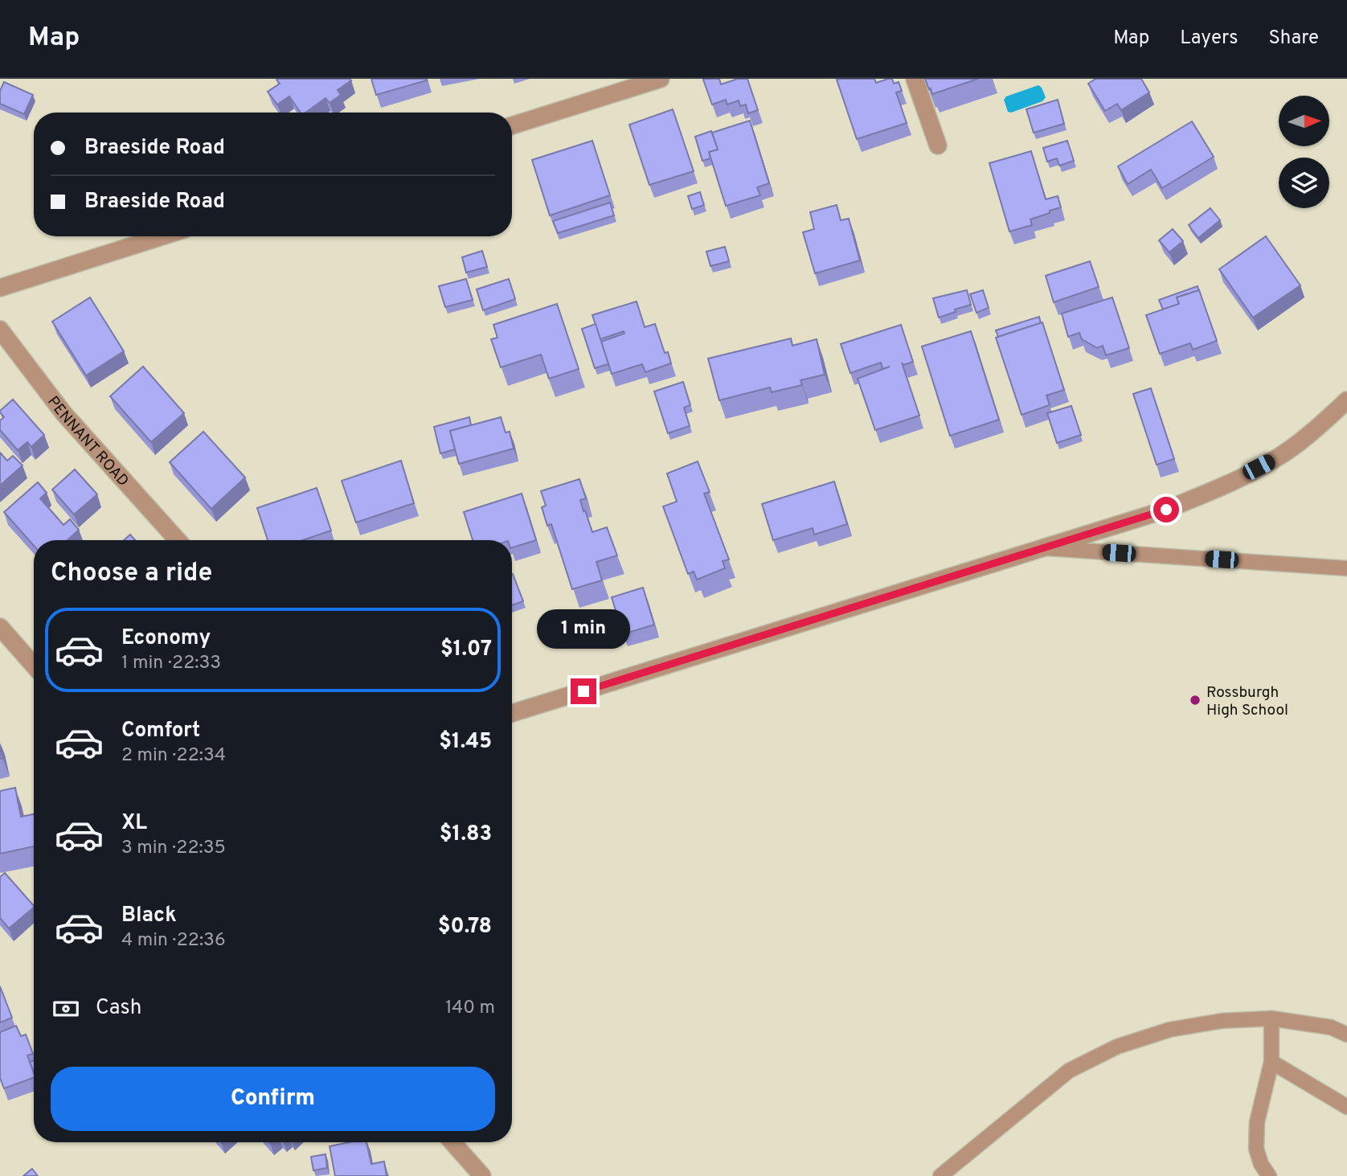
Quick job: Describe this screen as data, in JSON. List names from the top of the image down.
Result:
{
  "streets": {
    "street": ["PENNANT ROAD"]
  },
  "places": ["Rossburgh High School"],
  "north": "right",
  "page": {
    "header": "Map",
    "nav": ["Map", "Layers", "Share"],
    "banner": ["Braeside Road", "Braeside Road"],
    "heading": "Choose a ride",
    "list": [
      {
        "name": "Economy",
        "note": "1 min · 22:33",
        "value": "$1.07"
      },
      {
        "name": "Comfort",
        "note": "2 min · 22:34",
        "value": "$1.45"
      },
      {
        "name": "XL",
        "note": "3 min · 22:35",
        "value": "$1.83"
      },
      {
        "name": "Black",
        "note": "4 min · 22:36",
        "value": "$0.78"
      }
    ],
    "bubble": "1 min",
    "pay": ["Cash", "140 m"],
    "buttons": "Confirm"
  }
}
